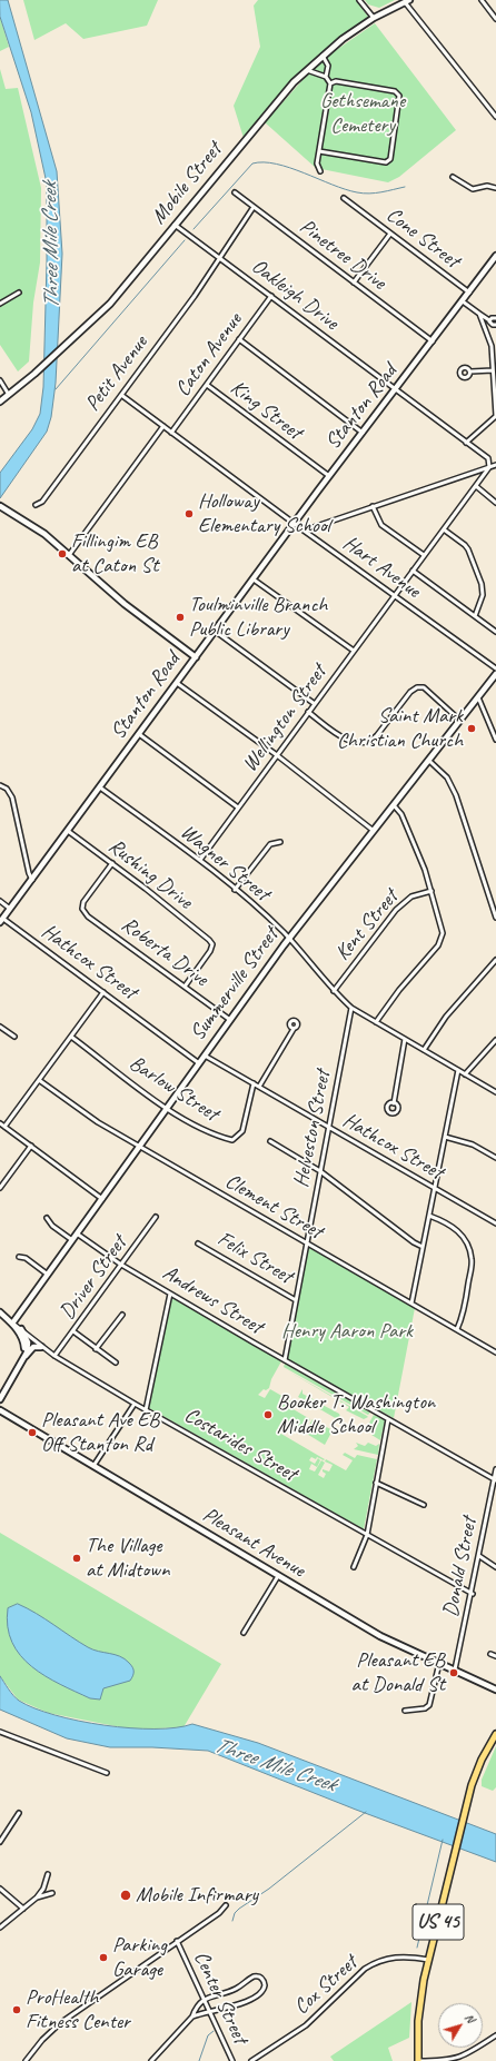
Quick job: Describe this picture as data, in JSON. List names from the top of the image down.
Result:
{
  "streets": {
    "main road": ["US 45"],
    "street": [
      "Mobile Street",
      "Cone Street",
      "Pinetree Drive",
      "Oakleigh Drive",
      "Caton Avenue",
      "Petit Avenue",
      "Stanton Road",
      "King Street",
      "Hart Avenue",
      "Wellington Street",
      "Wagner Street",
      "Rushing Drive",
      "Kent Street",
      "Roberta Drive",
      "Hathcox Street",
      "Summerville Street",
      "Barlow Street",
      "Helveston Street",
      "Clement Street",
      "Felix Street",
      "Driver Street",
      "Andrews Street",
      "Costarides Street",
      "Pleasant Avenue",
      "Donald Street",
      "Cox Street",
      "Center Street"
    ]
  },
  "crossings": [
    ["Mobile Street", "Oakleigh Drive"],
    ["Cone Street", "Stanton Road"],
    ["Pinetree Drive", "Petit Avenue"],
    ["Pinetree Drive", "Stanton Road"],
    ["Oakleigh Drive", "Caton Avenue"],
    ["Oakleigh Drive", "Petit Avenue"],
    ["Oakleigh Drive", "Stanton Road"],
    ["Oakleigh Drive", "Wellington Street"],
    ["Caton Avenue", "King Street"],
    ["Caton Avenue", "Hart Avenue"],
    ["Petit Avenue", "Hart Avenue"],
    ["Stanton Road", "King Street"],
    ["Stanton Road", "Hart Avenue"],
    ["Stanton Road", "Wagner Street"],
    ["Stanton Road", "Rushing Drive"],
    ["Stanton Road", "Hathcox Street"],
    ["Hart Avenue", "Wellington Street"],
    ["Wellington Street", "Wagner Street"],
    ["Wagner Street", "Kent Street"],
    ["Wagner Street", "Summerville Street"],
    ["Wagner Street", "Helveston Street"],
    ["Rushing Drive", "Roberta Drive"],
    ["Roberta Drive", "Summerville Street"],
    ["Hathcox Street", "Summerville Street"],
    ["Hathcox Street", "Barlow Street"],
    ["Hathcox Street", "Helveston Street"],
    ["Summerville Street", "Barlow Street"],
    ["Summerville Street", "Clement Street"],
    ["Summerville Street", "Andrews Street"],
    ["Summerville Street", "Costarides Street"],
    ["Helveston Street", "Clement Street"],
    ["Helveston Street", "Felix Street"],
    ["Helveston Street", "Andrews Street"],
    ["Driver Street", "Andrews Street"],
    ["Driver Street", "Costarides Street"],
    ["Andrews Street", "Donald Street"],
    ["Costarides Street", "Donald Street"],
    ["Pleasant Avenue", "Donald Street"],
    ["US 45", "Cox Street"]
  ],
  "water": ["Three Mile Creek"],
  "parks": ["Gethsemane Cemetery", "Henry Aaron Park"],
  "places": [
    "Holloway Elementary School",
    "Fillingim EB at Caton St",
    "Toulminville Branch Public Library",
    "Saint Mark Christian Church",
    "Booker T. Washington Middle School",
    "Pleasant Ave EB Off Stanton Rd",
    "The Village at Midtown",
    "Pleasant EB at Donald St",
    "Mobile Infirmary",
    "Parking Garage",
    "ProHealth Fitness Center"
  ],
  "north": "top right"
}
